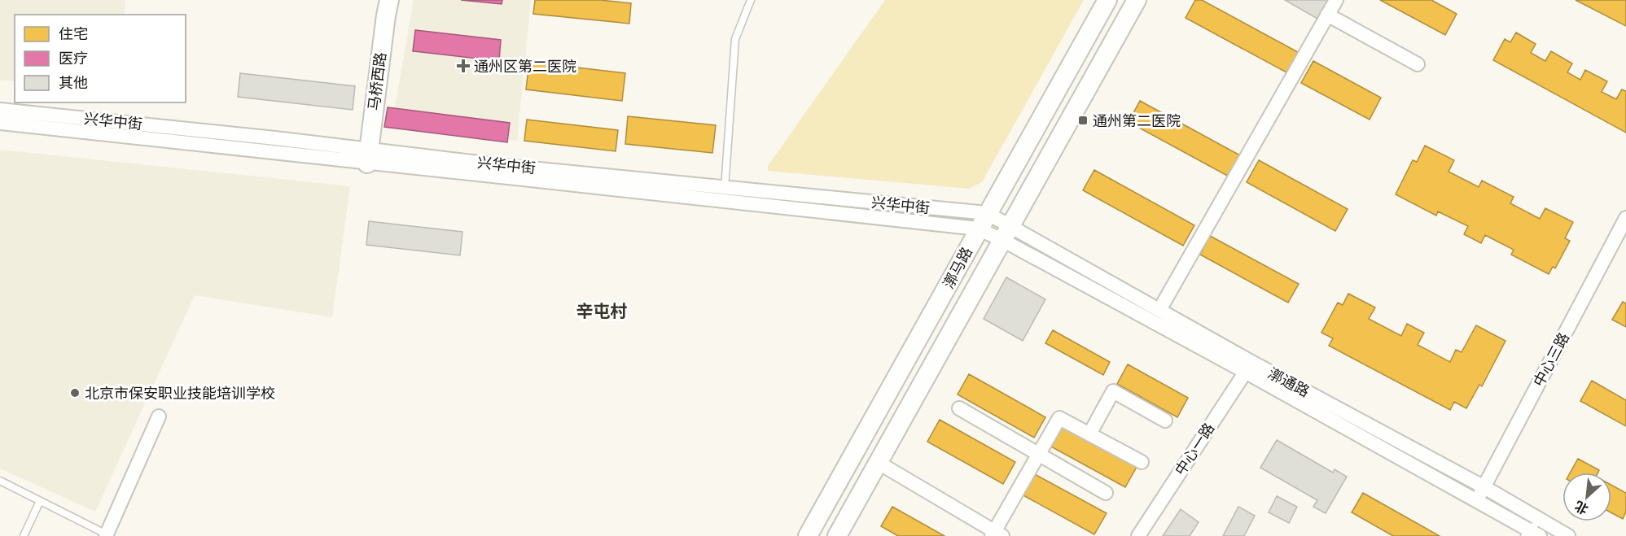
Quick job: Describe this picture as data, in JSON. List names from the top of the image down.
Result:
{
  "streets": {
    "main road": ["马桥西路", "漷马路"],
    "street": [
      "兴华中街",
      "中心三路",
      "漷通路",
      "中心一路"
    ]
  },
  "crossings": [
    ["马桥西路", "兴华中街"],
    ["兴华中街", "漷马路"],
    ["兴华中街", "漷通路"],
    ["漷马路", "漷通路"],
    ["中心三路", "漷通路"],
    ["漷通路", "中心一路"]
  ],
  "districts": ["辛屯村"],
  "places": {
    "health": ["通州区第二医院"],
    "transit": ["通州第二医院"],
    "other": ["北京市保安职业技能培训学校"]
  },
  "legend": ["住宅", "医疗", "其他"],
  "north": "bottom left"
}
